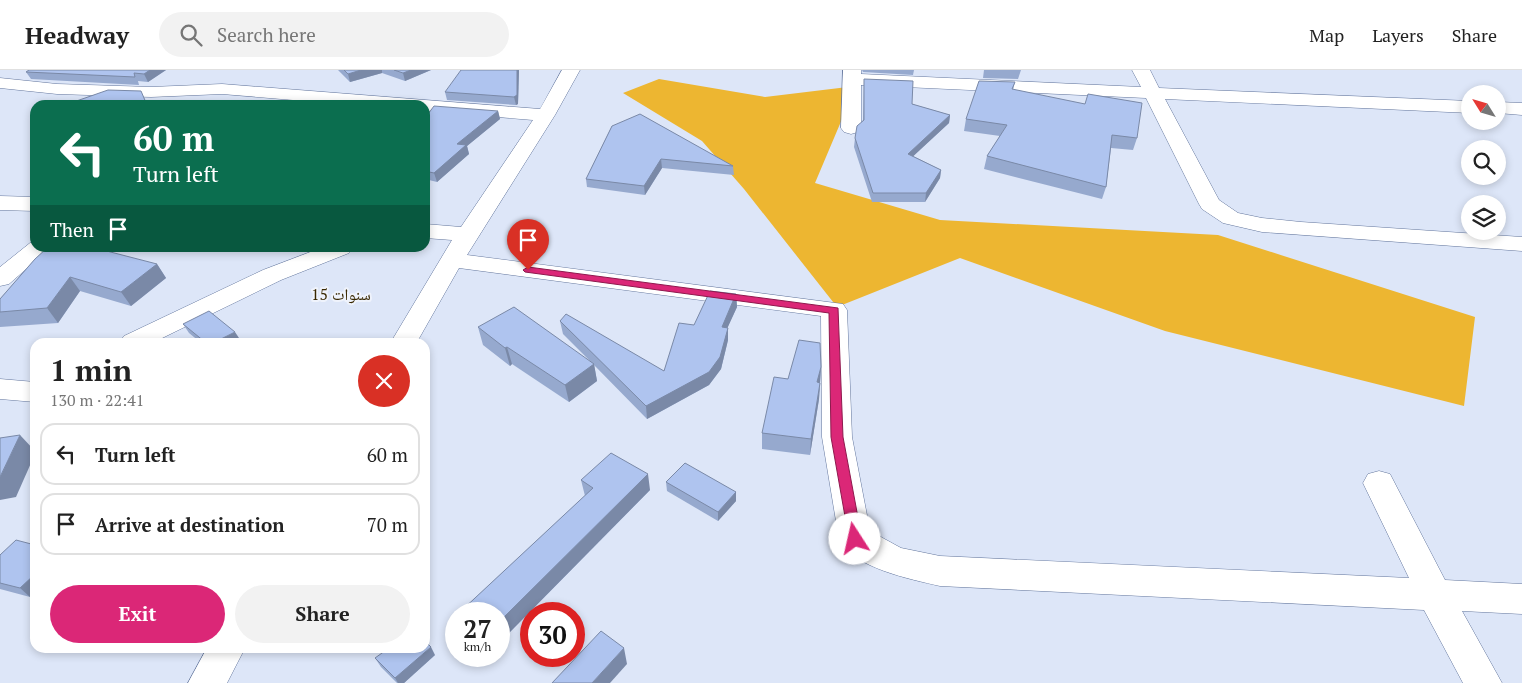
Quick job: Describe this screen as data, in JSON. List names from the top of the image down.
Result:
{
  "districts": ["15 سنوات"],
  "north": "top left",
  "page": {
    "header": "Headway",
    "search": "Search here",
    "nav": ["Map", "Layers", "Share"],
    "turn": ["60 m", "Turn left"],
    "then": "Then",
    "heading": ["1 min", "130 m · 22:41"],
    "list": [
      {
        "name": "Turn left",
        "value": "60 m"
      },
      {
        "name": "Arrive at destination",
        "value": "70 m"
      }
    ],
    "buttons": ["Exit", "Share"],
    "speed": "27 km/h",
    "limit": "30"
  }
}
